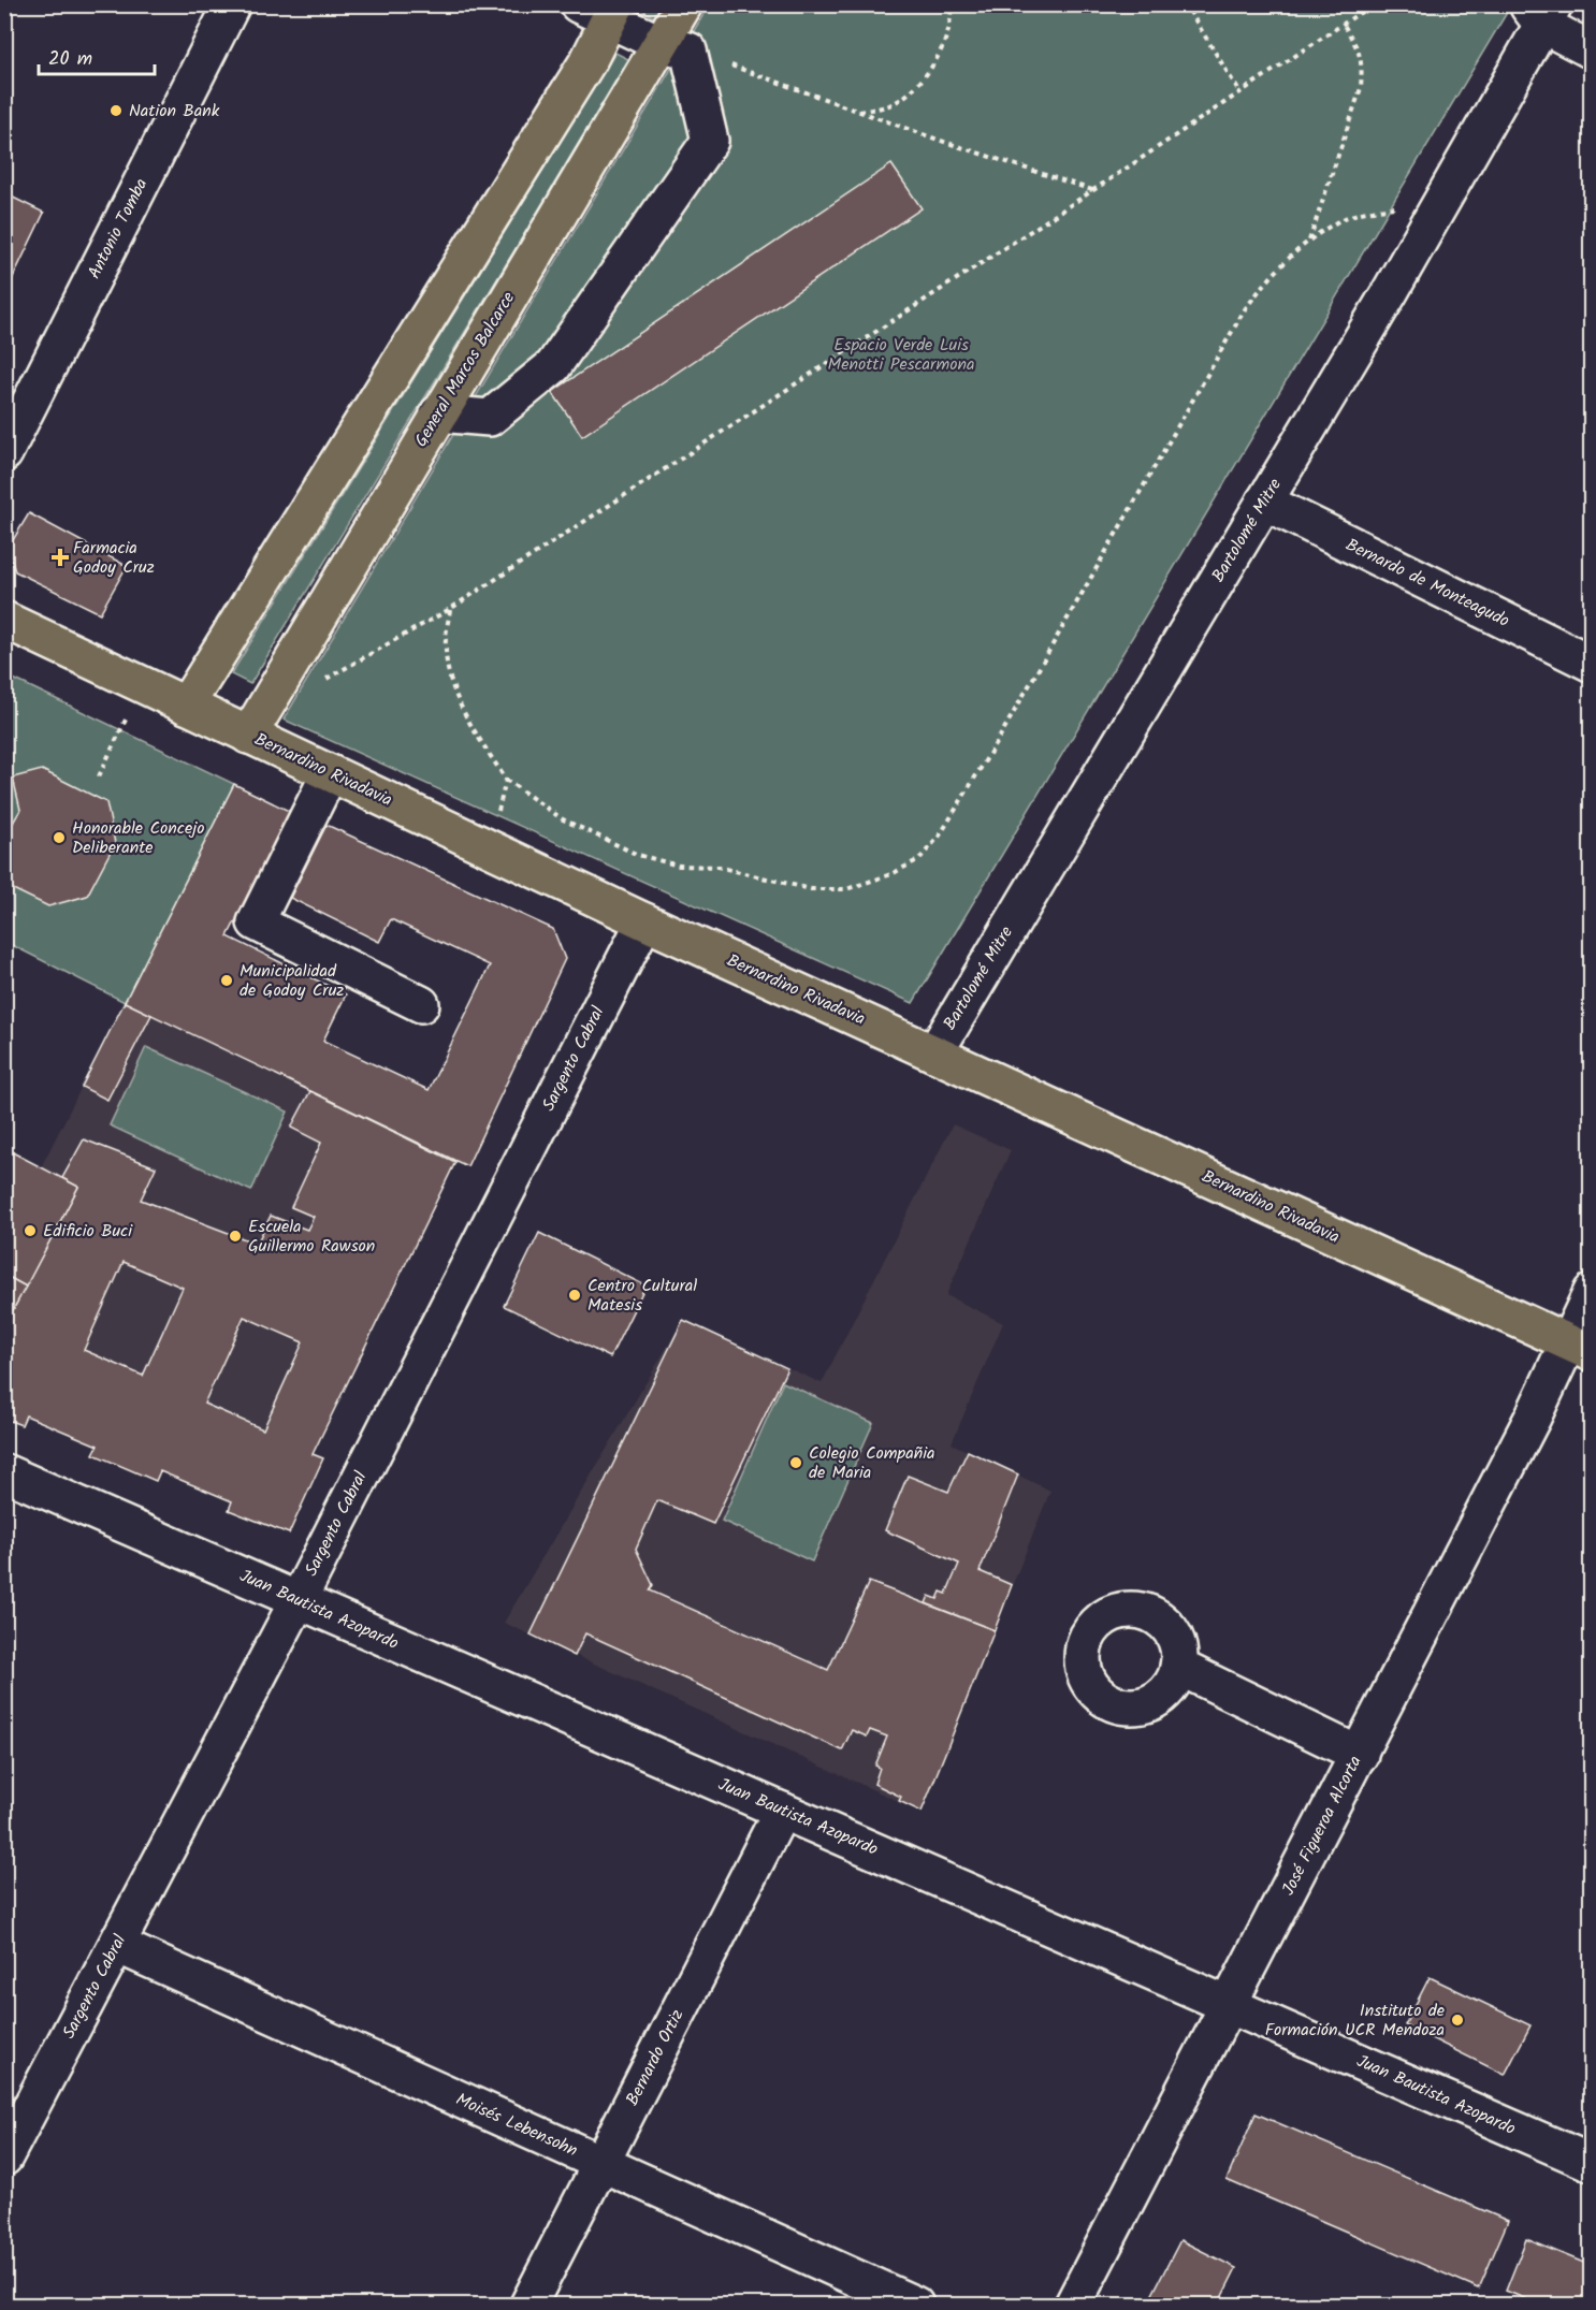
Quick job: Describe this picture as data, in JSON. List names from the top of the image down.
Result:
{
  "streets": {
    "main road": ["General Marcos Balcarce", "Bernardino Rivadavia"],
    "street": [
      "Antonio Tomba",
      "Bartolomé Mitre",
      "Bernardo de Monteagudo",
      "Sargento Cabral",
      "Juan Bautista Azopardo",
      "José Figueroa Alcorta",
      "Bernardo Ortiz",
      "Moisés Lebensohn"
    ]
  },
  "crossings": [
    ["General Marcos Balcarce", "Bernardino Rivadavia"],
    ["Bartolomé Mitre", "Bernardo de Monteagudo"],
    ["Bartolomé Mitre", "Bernardino Rivadavia"],
    ["Bernardino Rivadavia", "Sargento Cabral"],
    ["Bernardino Rivadavia", "José Figueroa Alcorta"],
    ["Sargento Cabral", "Juan Bautista Azopardo"],
    ["Sargento Cabral", "Moisés Lebensohn"],
    ["Juan Bautista Azopardo", "José Figueroa Alcorta"],
    ["Juan Bautista Azopardo", "Bernardo Ortiz"],
    ["Bernardo Ortiz", "Moisés Lebensohn"]
  ],
  "parks": ["Espacio Verde Luis Menotti Pescarmona"],
  "places": {
    "other": [
      "Nation Bank",
      "Honorable Concejo Deliberante",
      "Municipalidad de Godoy Cruz",
      "Edificio Buci",
      "Escuela Guillermo Rawson",
      "Centro Cultural Matesis",
      "Colegio Compañia de Maria",
      "Instituto de Formación UCR Mendoza"
    ],
    "health": ["Farmacia Godoy Cruz"]
  },
  "scale_bar": "20 m"
}
